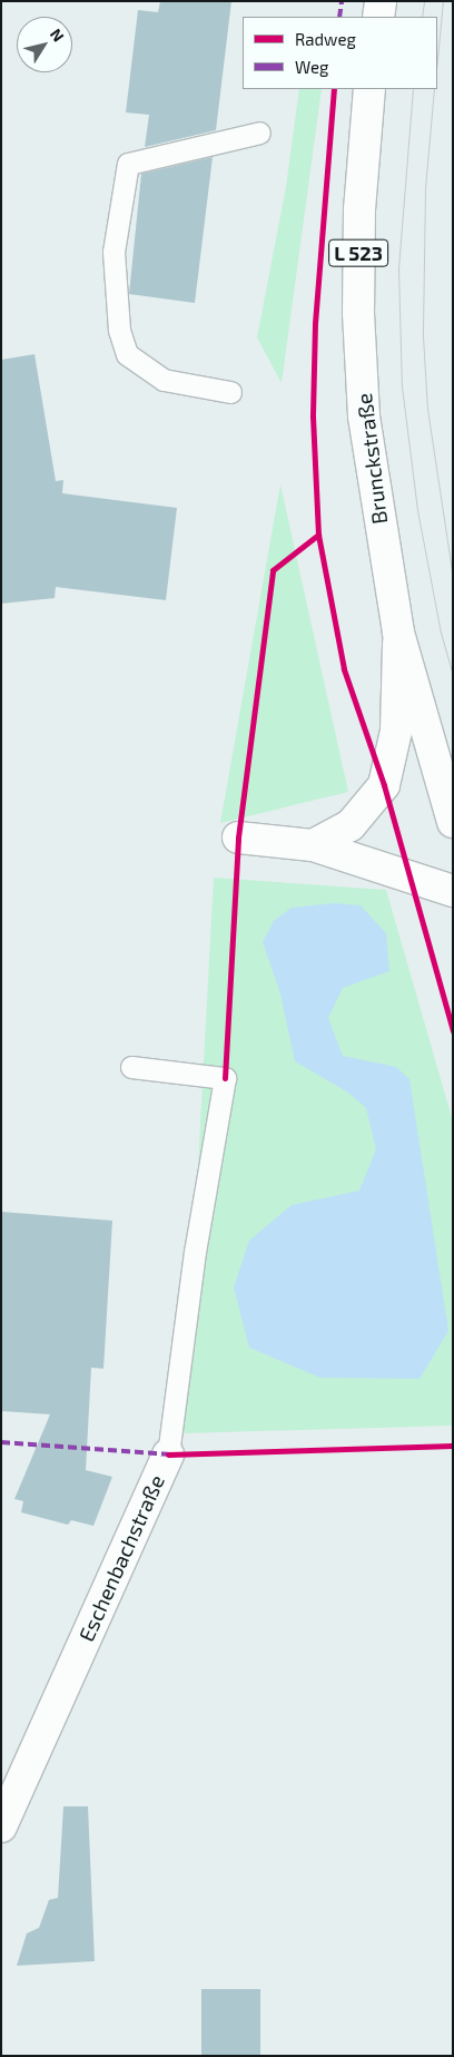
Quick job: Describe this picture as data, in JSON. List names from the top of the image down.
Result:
{
  "streets": {
    "street": ["L 523", "Brunckstraße", "Eschenbachstraße"]
  },
  "legend": ["Radweg", "Weg"],
  "north": "top right"
}
